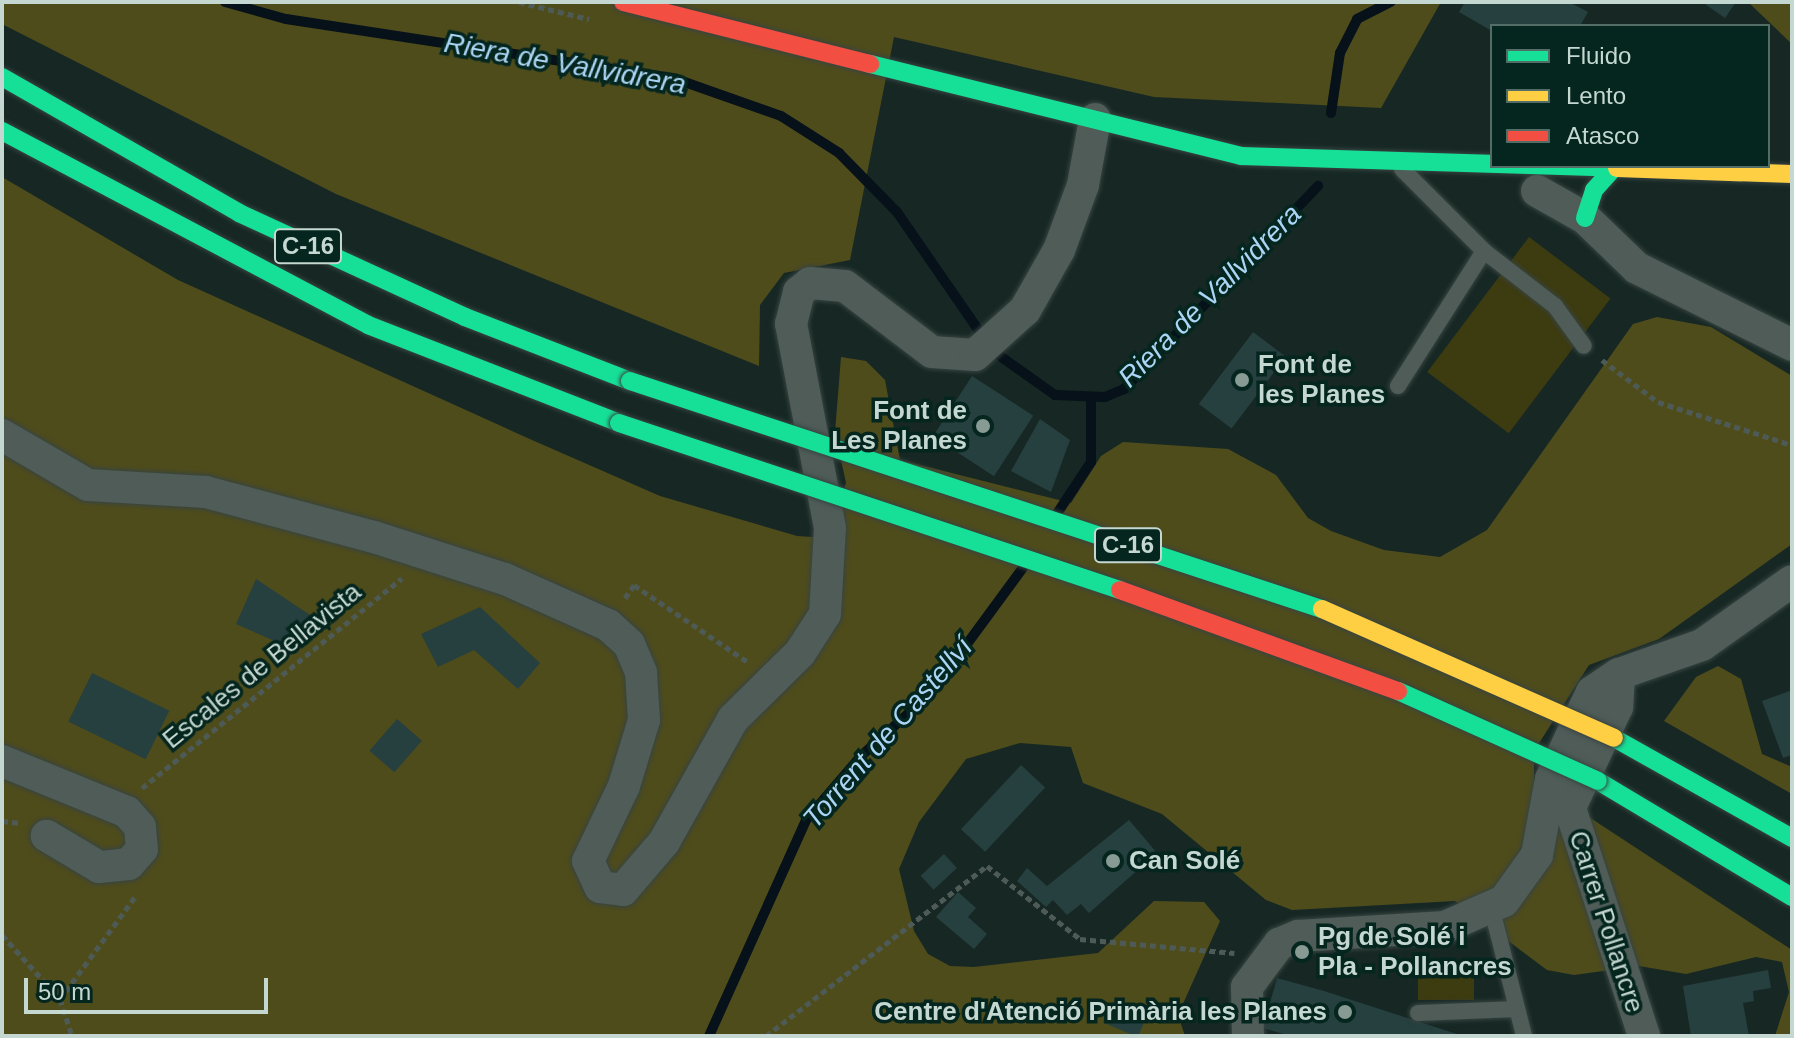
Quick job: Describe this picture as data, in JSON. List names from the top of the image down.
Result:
{
  "streets": {
    "main road": ["C-16"],
    "street": ["Carrer Pollancre"],
    "path": ["Escales de Bellavista"]
  },
  "water": ["Riera de Vallvidrera", "Torrent de Castellví"],
  "places": [
    "Font de les Planes",
    "Font de Les Planes",
    "Can Solé",
    "Pg de Solé i Pla - Pollancres",
    "Centre d'Atenció Primària les Planes"
  ],
  "legend": ["Fluido", "Lento", "Atasco"],
  "scale_bar": "50 m"
}
